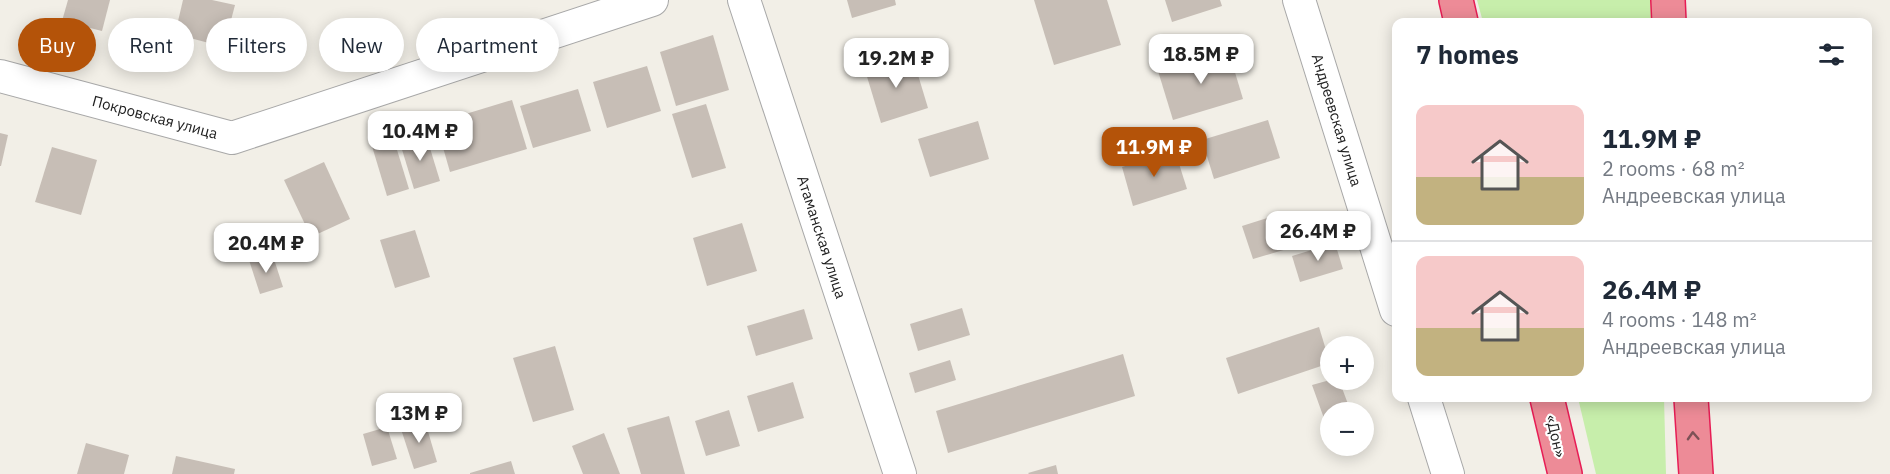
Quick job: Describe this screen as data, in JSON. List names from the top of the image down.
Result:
{
  "streets": {
    "highway": ["«Дон»"],
    "street": ["Покровская улица", "Андреевская улица", "Атаманская улица"]
  },
  "page": {
    "chip": [
      "Buy",
      "Rent",
      "Filters",
      "New",
      "Apartment"
    ],
    "heading": "7 homes",
    "price": [
      "18.5M ₽",
      "19.2M ₽",
      "10.4M ₽",
      "11.9M ₽",
      "26.4M ₽",
      "20.4M ₽",
      "13M ₽"
    ],
    "list": [
      {
        "name": "11.9M ₽",
        "note": "2 rooms · 68 m² · Андреевская улица"
      },
      {
        "name": "26.4M ₽",
        "note": "4 rooms · 148 m² · Андреевская улица"
      }
    ],
    "map_buttons": ["+", "−"]
  }
}
